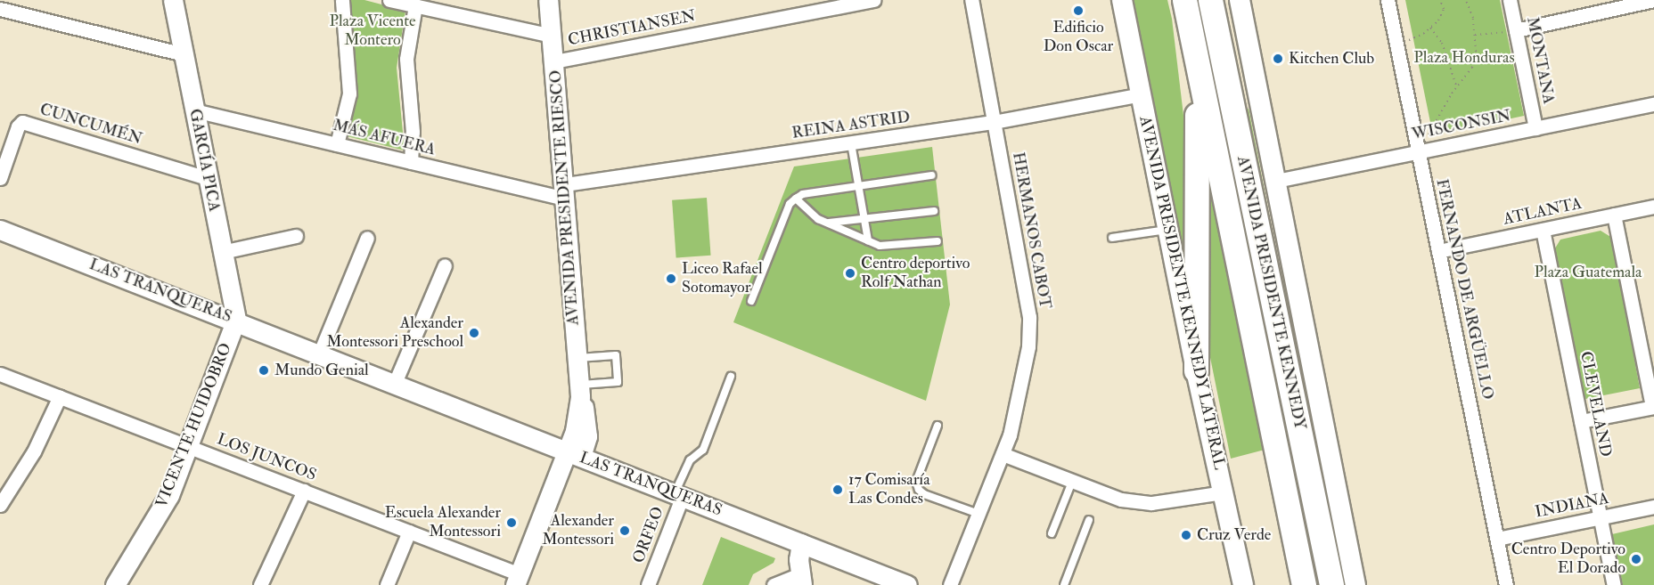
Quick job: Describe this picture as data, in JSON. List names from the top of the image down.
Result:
{
  "streets": {
    "highway": ["AVENIDA PRESIDENTE KENNEDY"],
    "main road": [
      "GARCÍA PICA",
      "AVENIDA PRESIDENTE RIESCO",
      "LAS TRANQUERAS",
      "AVENIDA PRESIDENTE KENNEDY LATERAL",
      "VICENTE HUIDOBRO"
    ],
    "street": [
      "CHRISTIANSEN",
      "MONTANA",
      "CUNCUMÉN",
      "REINA ASTRID",
      "WISCONSIN",
      "MÁS AFUERA",
      "ATLANTA",
      "HERMANOS CABOT",
      "FERNANDO DE ARGÜELLO",
      "CLEVELAND",
      "LOS JUNCOS",
      "INDIANA",
      "ORFEO"
    ]
  },
  "crossings": [
    ["CHRISTIANSEN", "AVENIDA PRESIDENTE RIESCO"],
    ["MONTANA", "WISCONSIN"],
    ["CUNCUMÉN", "GARCÍA PICA"],
    ["REINA ASTRID", "MÁS AFUERA"],
    ["REINA ASTRID", "AVENIDA PRESIDENTE RIESCO"],
    ["REINA ASTRID", "HERMANOS CABOT"],
    ["REINA ASTRID", "AVENIDA PRESIDENTE KENNEDY LATERAL"],
    ["WISCONSIN", "FERNANDO DE ARGÜELLO"],
    ["MÁS AFUERA", "GARCÍA PICA"],
    ["MÁS AFUERA", "AVENIDA PRESIDENTE RIESCO"],
    ["GARCÍA PICA", "LAS TRANQUERAS"],
    ["GARCÍA PICA", "VICENTE HUIDOBRO"],
    ["AVENIDA PRESIDENTE RIESCO", "LAS TRANQUERAS"],
    ["AVENIDA PRESIDENTE RIESCO", "LOS JUNCOS"],
    ["ATLANTA", "FERNANDO DE ARGÜELLO"],
    ["ATLANTA", "CLEVELAND"],
    ["FERNANDO DE ARGÜELLO", "INDIANA"],
    ["LAS TRANQUERAS", "VICENTE HUIDOBRO"],
    ["LAS TRANQUERAS", "ORFEO"],
    ["CLEVELAND", "INDIANA"],
    ["VICENTE HUIDOBRO", "LOS JUNCOS"]
  ],
  "parks": ["Plaza Vicente Montero", "Plaza Honduras", "Plaza Guatemala"],
  "places": [
    "Edificio Don Oscar",
    "Kitchen Club",
    "Centro deportivo Rolf Nathan",
    "Liceo Rafael Sotomayor",
    "Alexander Montessori Preschool",
    "Mundo Genial",
    "17 Comisaría Las Condes",
    "Escuela Alexander Montessori",
    "Alexander Montessori",
    "Cruz Verde",
    "Centro Deportivo El Dorado"
  ]
}
